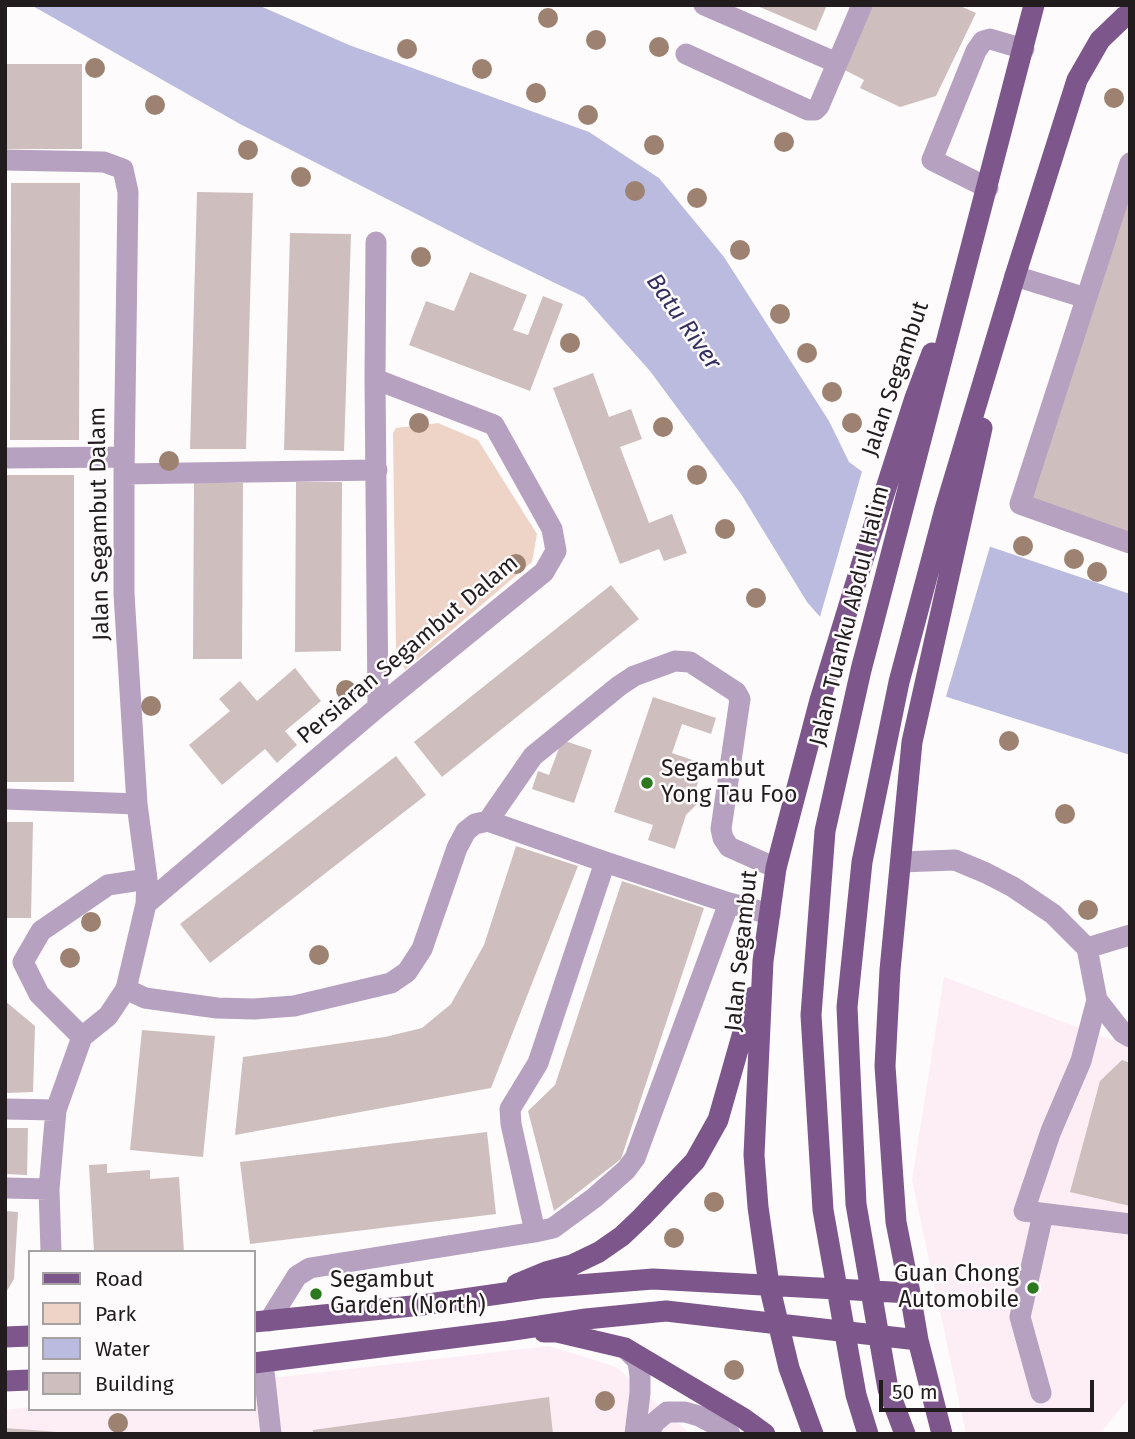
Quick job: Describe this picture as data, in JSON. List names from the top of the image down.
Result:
{
  "streets": {
    "main road": ["Jalan Segambut", "Jalan Tuanku Abdul Halim"],
    "street": ["Jalan Segambut Dalam", "Persiaran Segambut Dalam"]
  },
  "crossings": [
    ["Jalan Segambut", "Jalan Tuanku Abdul Halim"],
    ["Jalan Segambut Dalam", "Persiaran Segambut Dalam"]
  ],
  "water": ["Batu River"],
  "places": ["Segambut Yong Tau Foo", "Guan Chong Automobile", "Segambut Garden (North)"],
  "legend": [
    "Road",
    "Park",
    "Water",
    "Building"
  ],
  "scale_bar": "50 m"
}
